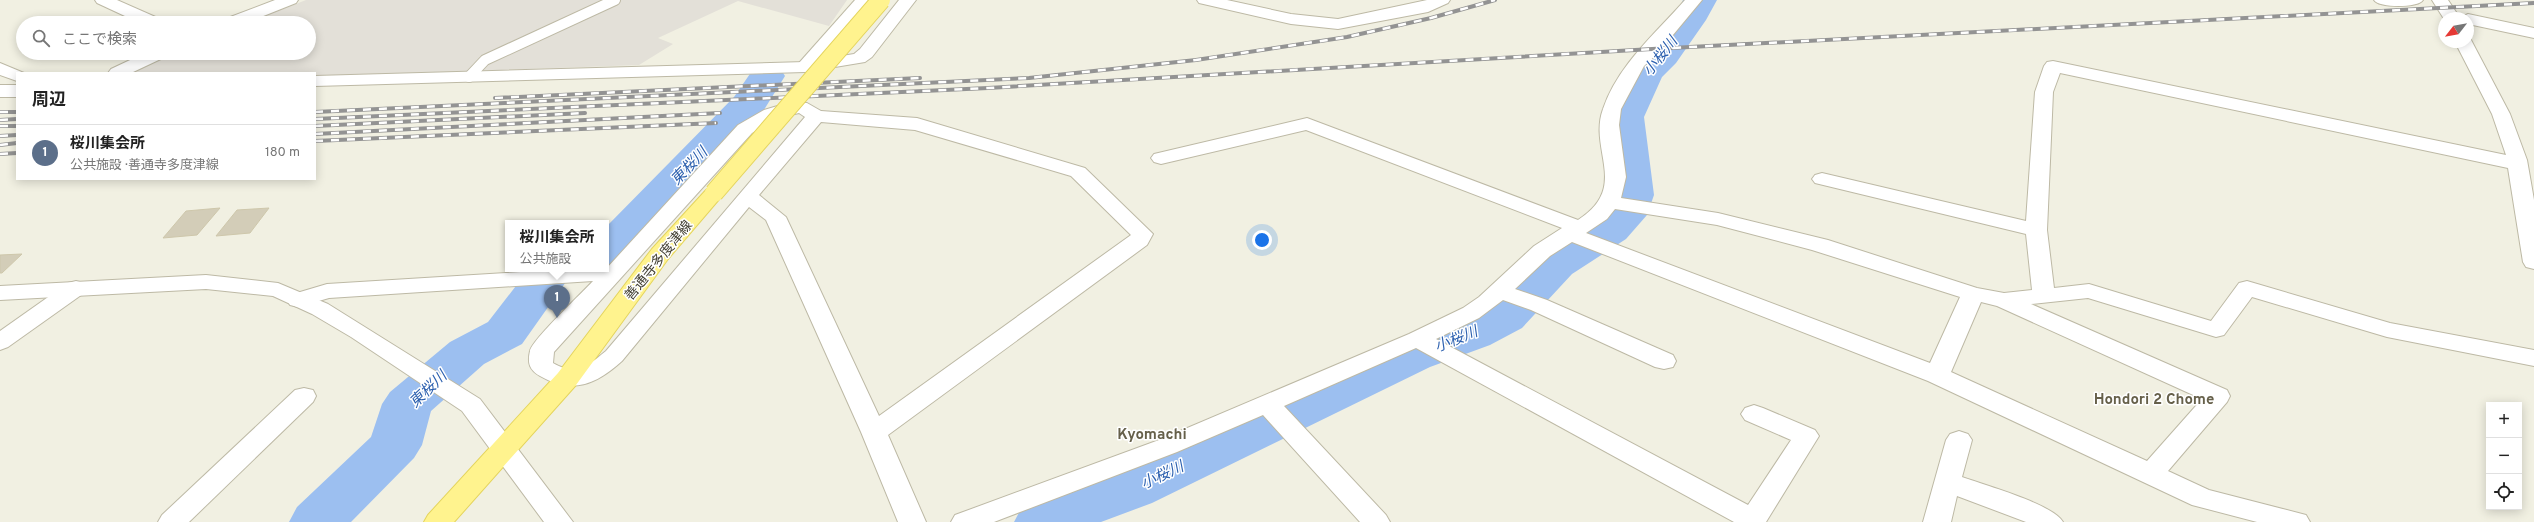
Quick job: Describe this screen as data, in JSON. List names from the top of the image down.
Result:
{
  "streets": {
    "main road": ["善通寺多度津線"]
  },
  "districts": ["Hondori 2 Chome", "Kyomachi"],
  "water": ["小桜川", "東桜川"],
  "north": "bottom left",
  "page": {
    "search": "ここで検索",
    "heading": "周辺",
    "list": [
      {
        "mark": "1",
        "name": "桜川集会所",
        "note": "公共施設 · 善通寺多度津線",
        "value": "180 m"
      }
    ],
    "popup": ["桜川集会所", "公共施設"],
    "pins": "1",
    "map_buttons": ["+", "−"]
  }
}
